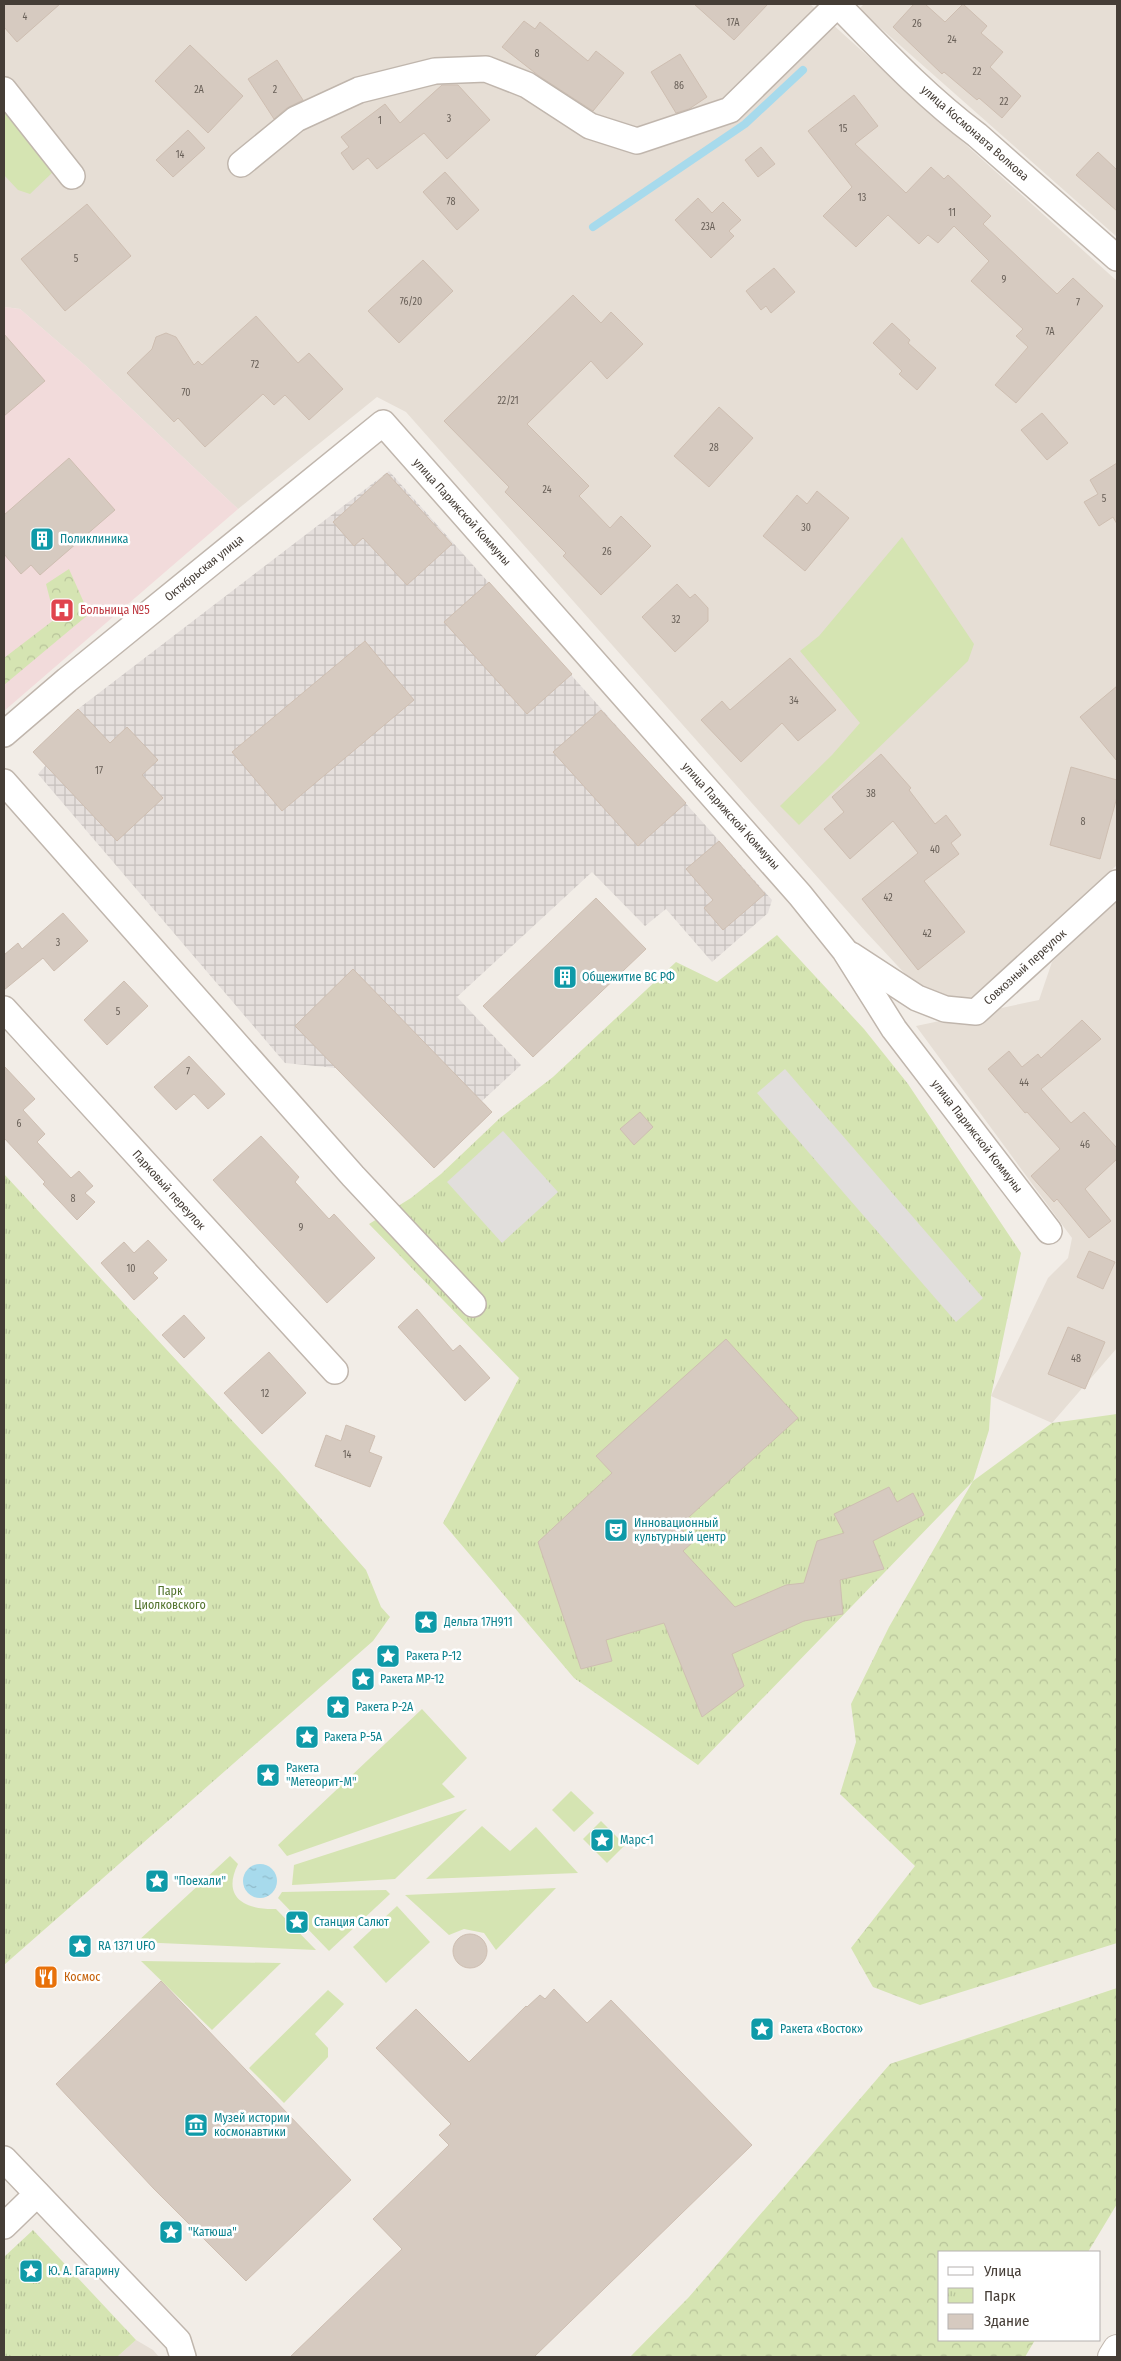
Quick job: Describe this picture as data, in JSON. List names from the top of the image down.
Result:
{
  "streets": {
    "street": [
      "улица Космонавта Волкова",
      "улица Парижской Коммуны",
      "Октябрьская улица",
      "Совхозный переулок",
      "Парковый переулок"
    ]
  },
  "crossings": [
    ["улица Парижской Коммуны", "Октябрьская улица"],
    ["улица Парижской Коммуны", "Совхозный переулок"]
  ],
  "parks": ["Парк Циолковского"],
  "places": {
    "building": ["Поликлиника", "Общежитие ВС РФ"],
    "hospital": ["Больница №5"],
    "theatre": ["Инновационный культурный центр"],
    "place": [
      "Дельта 17Н911",
      "Ракета Р-12",
      "Ракета МР-12",
      "Ракета Р-2А",
      "Ракета Р-5А",
      "Ракета \"Метеорит-М\"",
      "Марс-1",
      "\"Поехали\"",
      "Станция Салют",
      "RA 1371 UFO",
      "Ракета «Восток»",
      "\"Катюша\"",
      "Ю. А. Гагарину"
    ],
    "restaurant": ["Космос"],
    "museum": ["Музей истории космонавтики"]
  },
  "house_numbers": [
    "4",
    "17А",
    "26",
    "24",
    "8",
    "22",
    "86",
    "2А",
    "2",
    "22",
    "3",
    "1",
    "15",
    "14",
    "13",
    "78",
    "11",
    "23А",
    "5",
    "9",
    "76/20",
    "7",
    "7А",
    "72",
    "70",
    "22/21",
    "28",
    "24",
    "5",
    "30",
    "26",
    "32",
    "34",
    "17",
    "38",
    "8",
    "40",
    "42",
    "42",
    "3",
    "5",
    "7",
    "44",
    "6",
    "46",
    "8",
    "9",
    "10",
    "48",
    "12",
    "14"
  ],
  "legend": ["Улица", "Парк", "Здание"]
}
